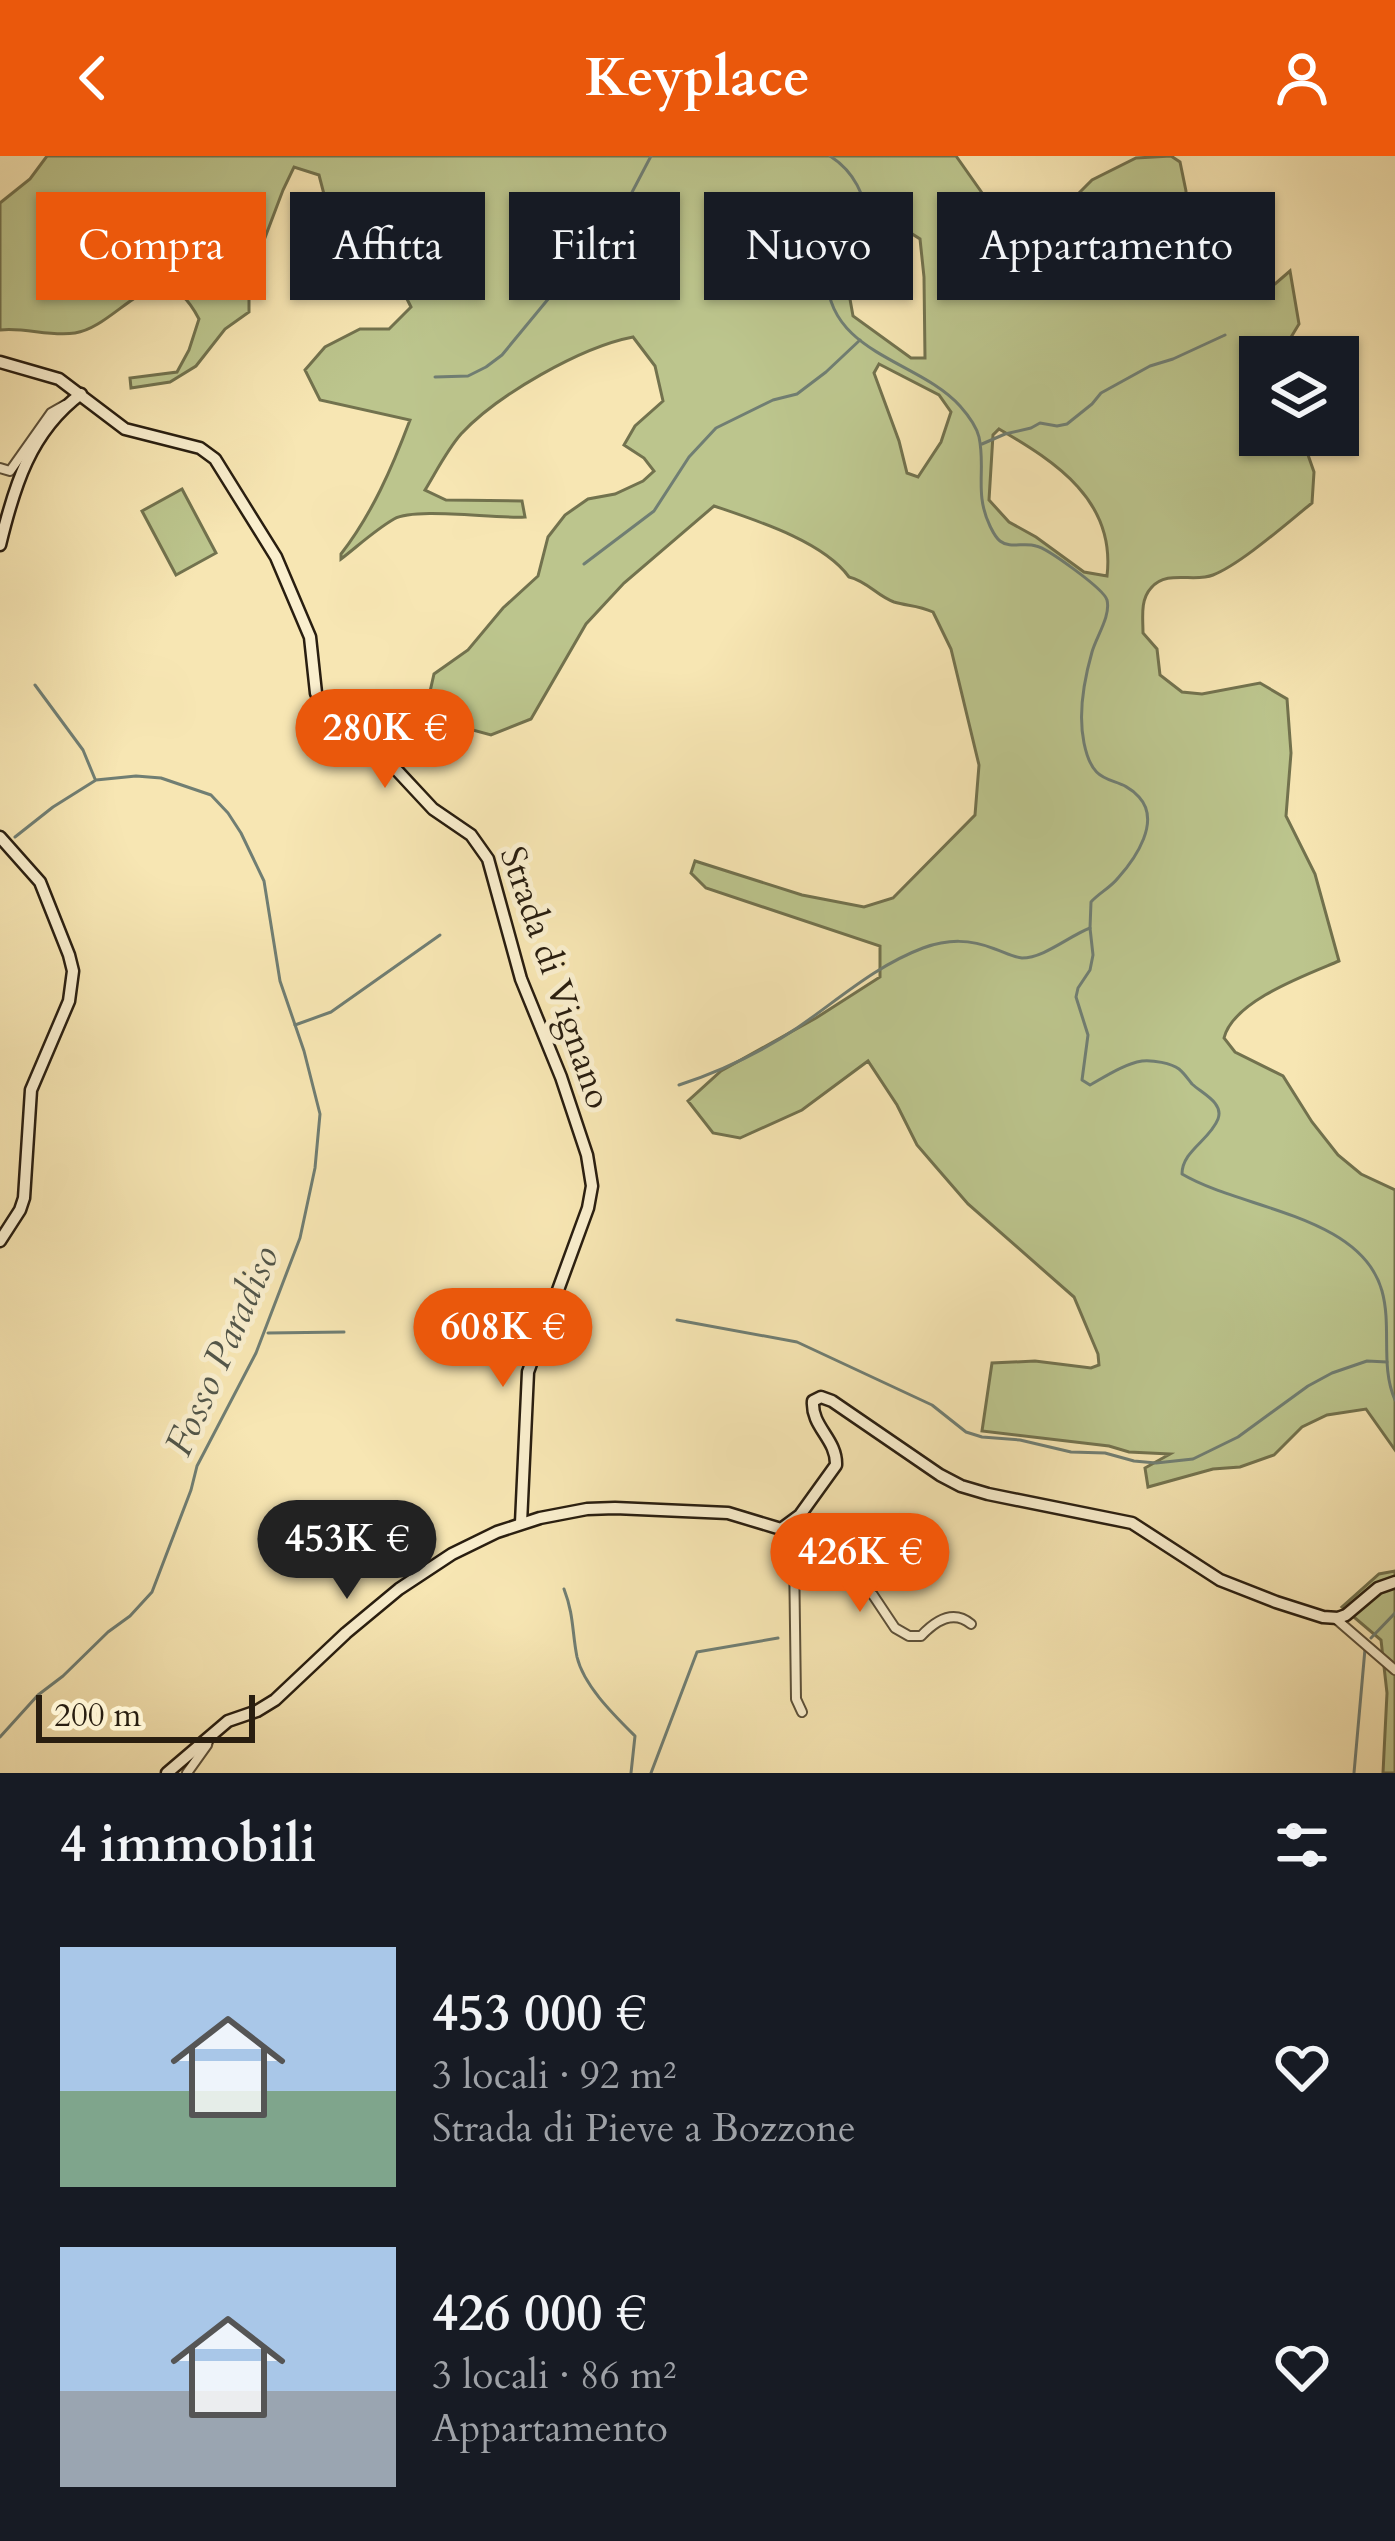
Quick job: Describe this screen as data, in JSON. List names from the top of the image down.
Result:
{
  "streets": {
    "street": ["Strada di Vignano"]
  },
  "water": ["Fosso Paradiso"],
  "scale_bar": "200 m",
  "page": {
    "header": "Keyplace",
    "chip": [
      "Compra",
      "Affitta",
      "Filtri",
      "Nuovo",
      "Appartamento"
    ],
    "price": [
      "280K €",
      "608K €",
      "453K €",
      "426K €"
    ],
    "scale": "200 m",
    "heading": "4 immobili",
    "list": [
      {
        "name": "453 000 €",
        "note": "3 locali · 92 m² · Strada di Pieve a Bozzone"
      },
      {
        "name": "426 000 €",
        "note": "3 locali · 86 m² · Appartamento"
      }
    ]
  }
}
